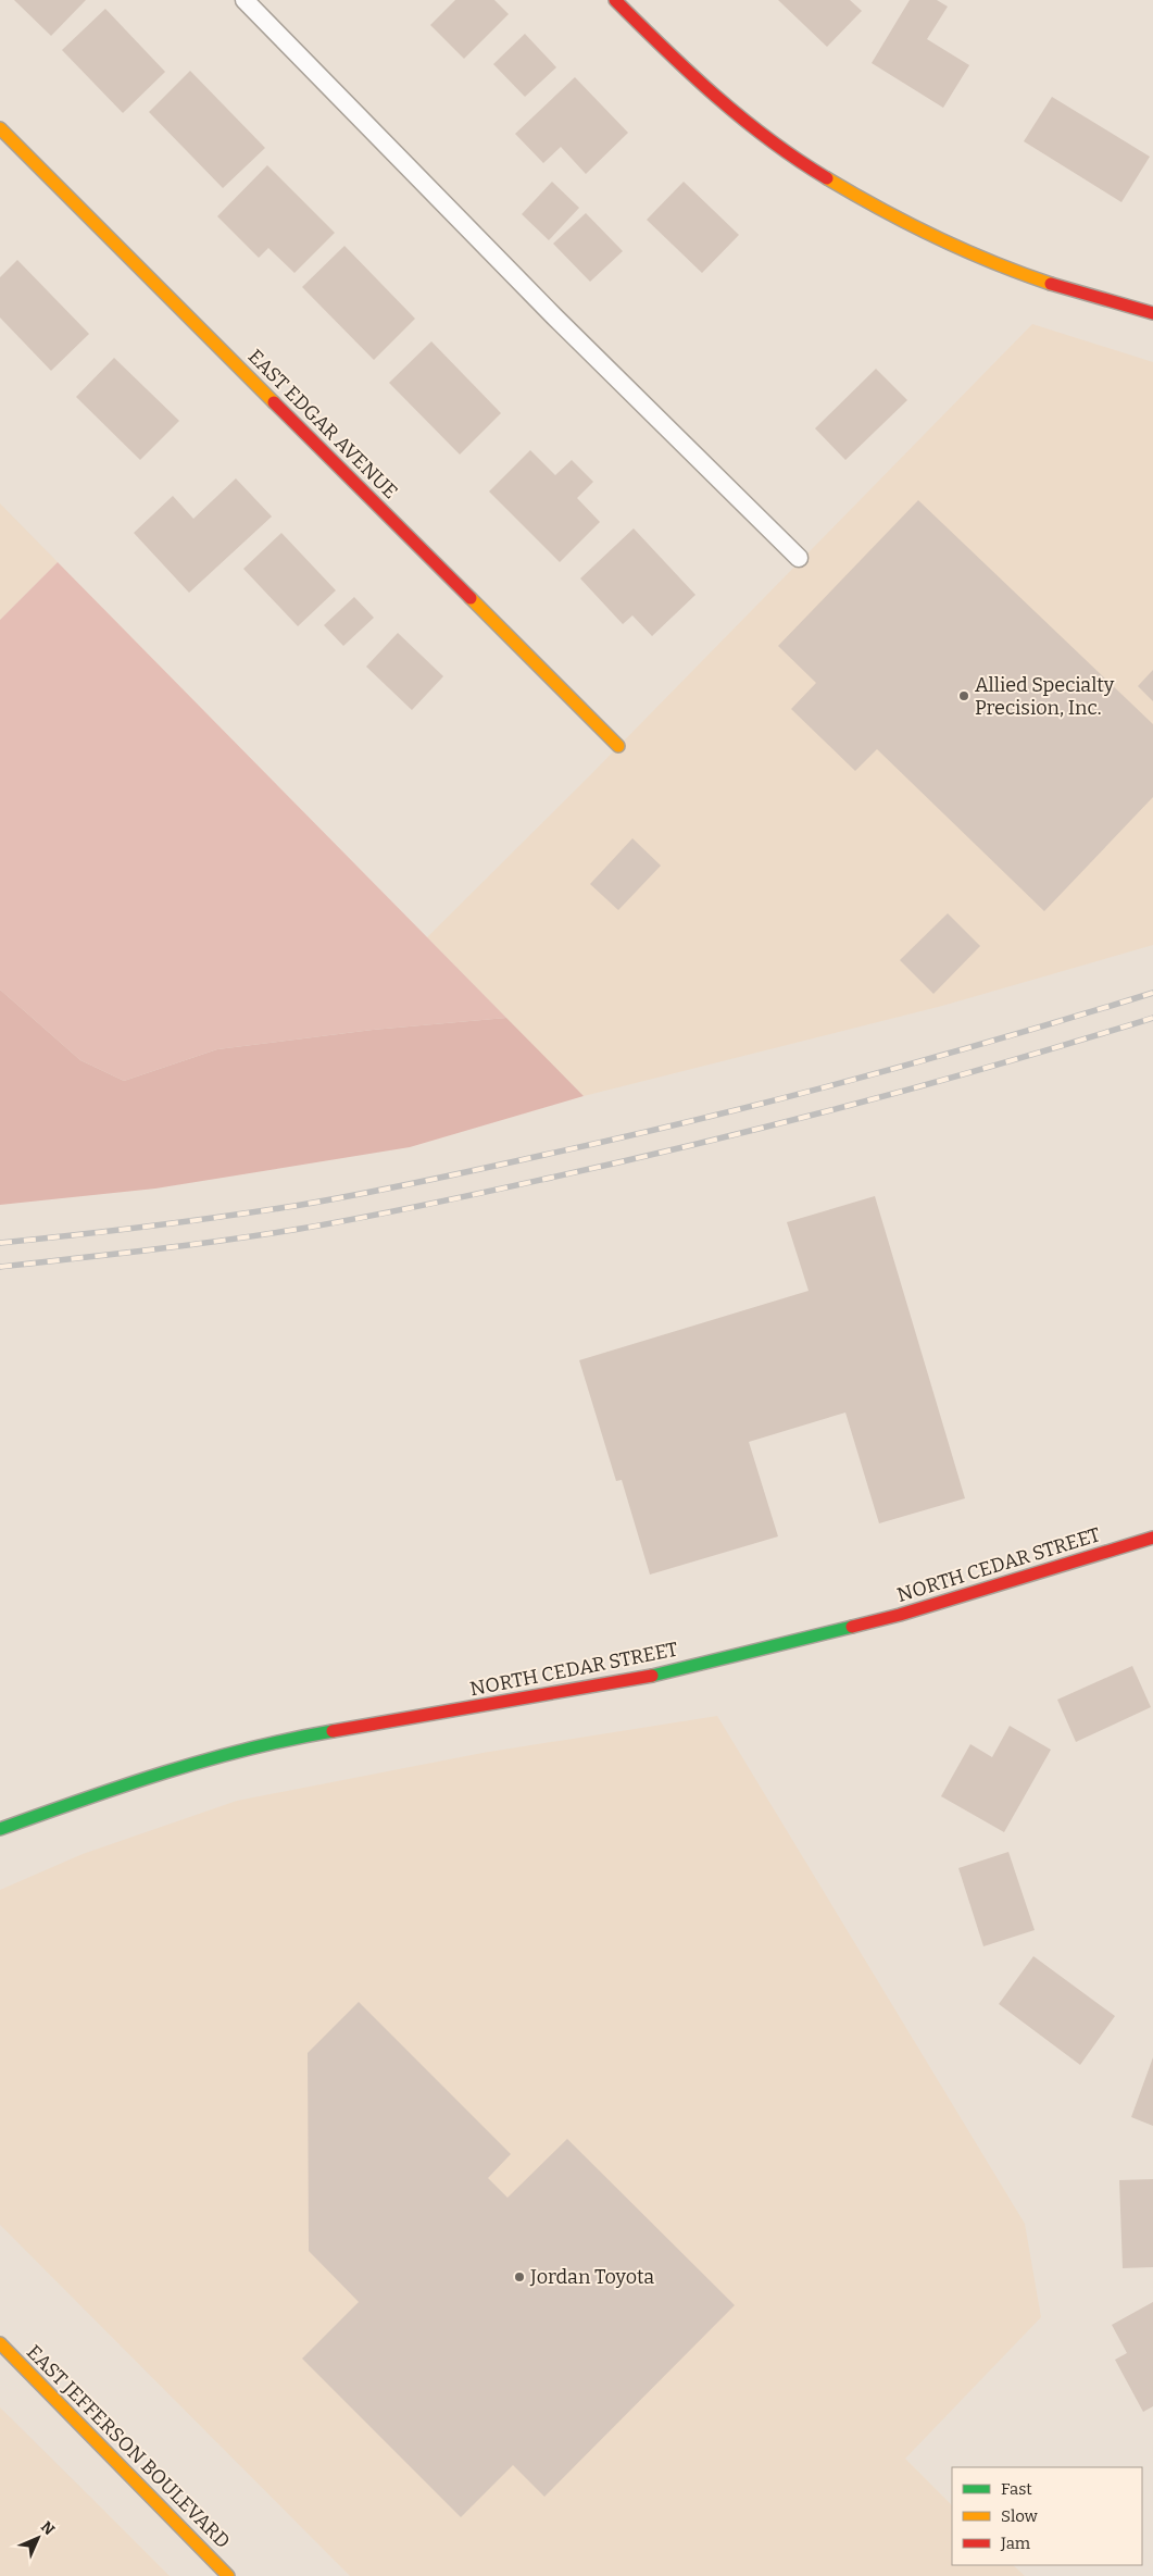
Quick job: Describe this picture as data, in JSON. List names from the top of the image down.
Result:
{
  "streets": {
    "street": ["EAST EDGAR AVENUE", "NORTH CEDAR STREET", "EAST JEFFERSON BOULEVARD"]
  },
  "places": ["Allied Specialty Precision, Inc.", "Jordan Toyota"],
  "legend": ["Fast", "Slow", "Jam"],
  "north": "top right"
}
